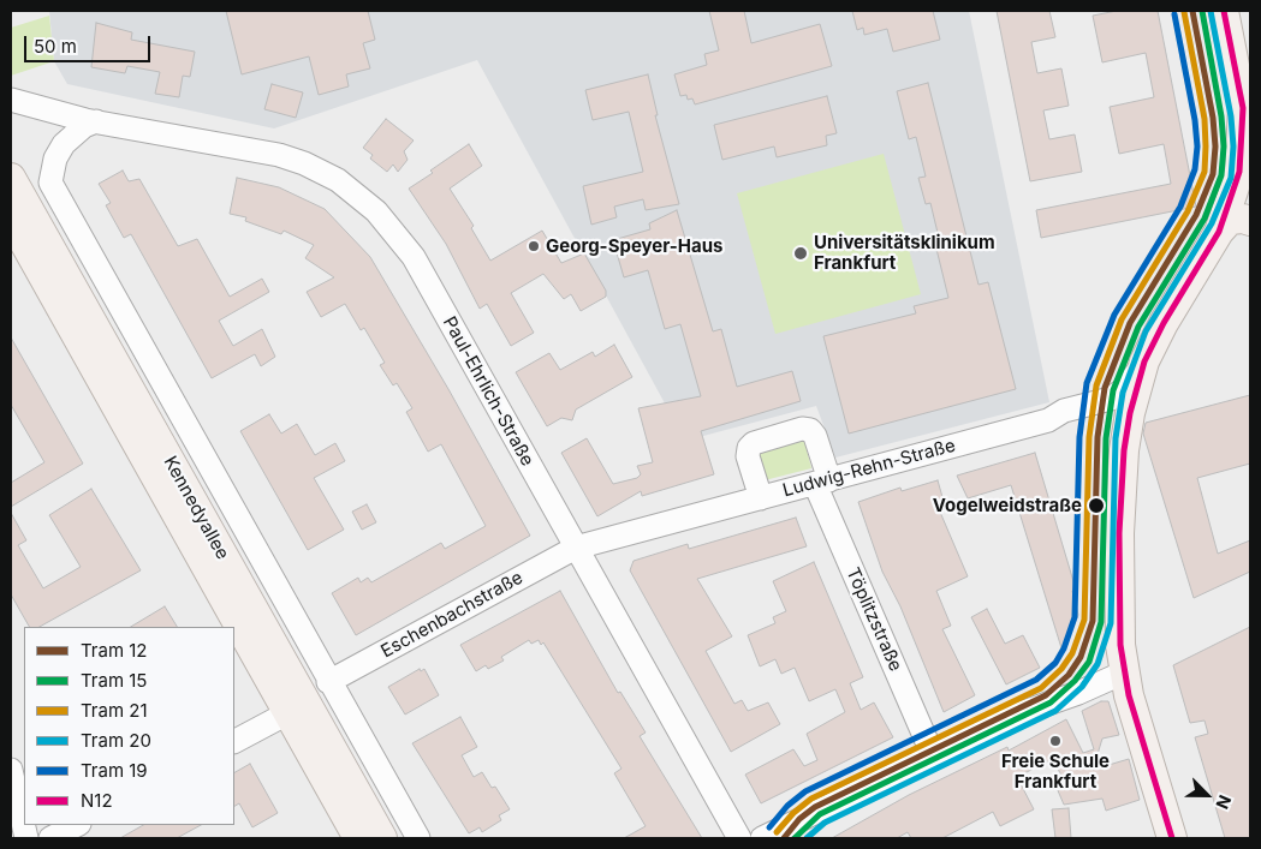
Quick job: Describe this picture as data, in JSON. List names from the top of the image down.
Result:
{
  "streets": {
    "main road": ["Kennedyallee"],
    "street": [
      "Paul-Ehrlich-Straße",
      "Ludwig-Rehn-Straße",
      "Eschenbachstraße",
      "Töplitzstraße"
    ]
  },
  "crossings": [
    ["Paul-Ehrlich-Straße", "Ludwig-Rehn-Straße"],
    ["Paul-Ehrlich-Straße", "Kennedyallee"],
    ["Paul-Ehrlich-Straße", "Eschenbachstraße"],
    ["Ludwig-Rehn-Straße", "Eschenbachstraße"],
    ["Ludwig-Rehn-Straße", "Töplitzstraße"],
    ["Kennedyallee", "Eschenbachstraße"]
  ],
  "places": [
    "Georg-Speyer-Haus",
    "Universitätsklinikum Frankfurt",
    "Vogelweidstraße",
    "Freie Schule Frankfurt"
  ],
  "lines": [
    "tram line 12",
    "tram line 15",
    "tram line 20",
    "transit line N12",
    "tram line 21",
    "tram line 19"
  ],
  "legend": [
    "Tram 12",
    "Tram 15",
    "Tram 21",
    "Tram 20",
    "Tram 19",
    "N12"
  ],
  "scale_bar": "50 m",
  "north": "bottom right"
}
